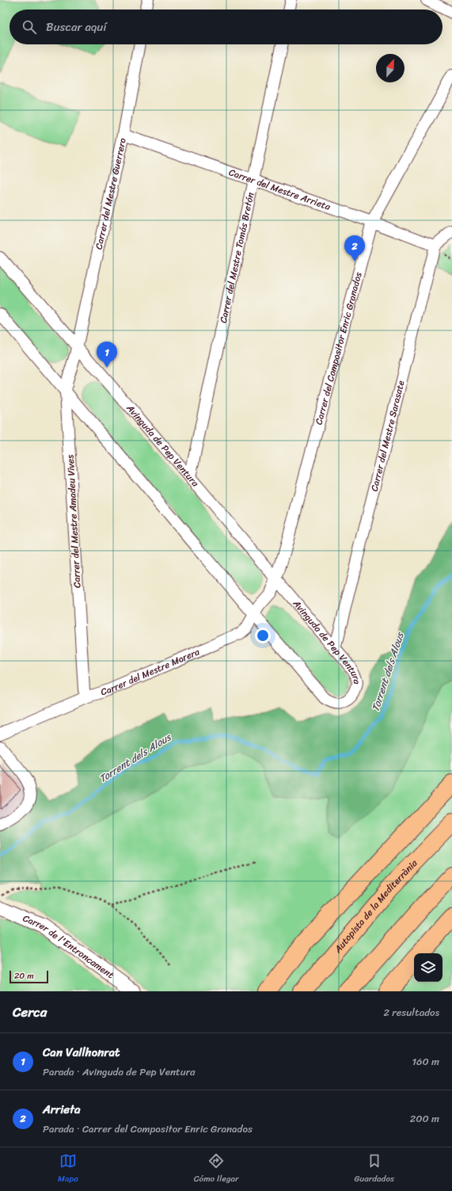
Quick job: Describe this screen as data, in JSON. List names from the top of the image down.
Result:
{
  "streets": {
    "highway": ["Autopista de la Mediterrània"],
    "street": [
      "Carrer del Mestre Arrieta",
      "Carrer del Mestre Guerrero",
      "Carrer del Mestre Tomás Bretón",
      "Carrer del Compositor Enric Granados",
      "Carrer del Mestre Sarasate",
      "Avinguda de Pep Ventura",
      "Carrer del Mestre Amadeu Vives",
      "Carrer del Mestre Morera",
      "Carrer de l'Entroncament"
    ]
  },
  "crossings": [
    ["Carrer del Mestre Arrieta", "Carrer del Mestre Guerrero"],
    ["Carrer del Mestre Arrieta", "Carrer del Mestre Tomás Bretón"],
    ["Carrer del Mestre Arrieta", "Carrer del Compositor Enric Granados"],
    ["Carrer del Mestre Arrieta", "Carrer del Mestre Sarasate"],
    ["Carrer del Mestre Guerrero", "Avinguda de Pep Ventura"],
    ["Carrer del Mestre Guerrero", "Carrer del Mestre Amadeu Vives"],
    ["Carrer del Mestre Tomás Bretón", "Avinguda de Pep Ventura"],
    ["Carrer del Compositor Enric Granados", "Avinguda de Pep Ventura"],
    ["Carrer del Compositor Enric Granados", "Carrer del Mestre Morera"],
    ["Carrer del Mestre Sarasate", "Avinguda de Pep Ventura"],
    ["Avinguda de Pep Ventura", "Carrer del Mestre Amadeu Vives"],
    ["Avinguda de Pep Ventura", "Carrer del Mestre Morera"],
    ["Carrer del Mestre Amadeu Vives", "Carrer del Mestre Morera"]
  ],
  "water": ["Torrent dels Alous"],
  "scale_bar": "20 m",
  "north": "top",
  "page": {
    "search": "Buscar aquí",
    "pins": ["2", "1"],
    "scale": "20 m",
    "heading": ["Cerca", "2 resultados"],
    "list": [
      {
        "mark": "1",
        "name": "Can Vallhonrat",
        "note": "Parada · Avinguda de Pep Ventura",
        "value": "160 m"
      },
      {
        "mark": "2",
        "name": "Arrieta",
        "note": "Parada · Carrer del Compositor Enric Granados",
        "value": "200 m"
      }
    ],
    "nav": ["Mapa", "Cómo llegar", "Guardados"]
  }
}
